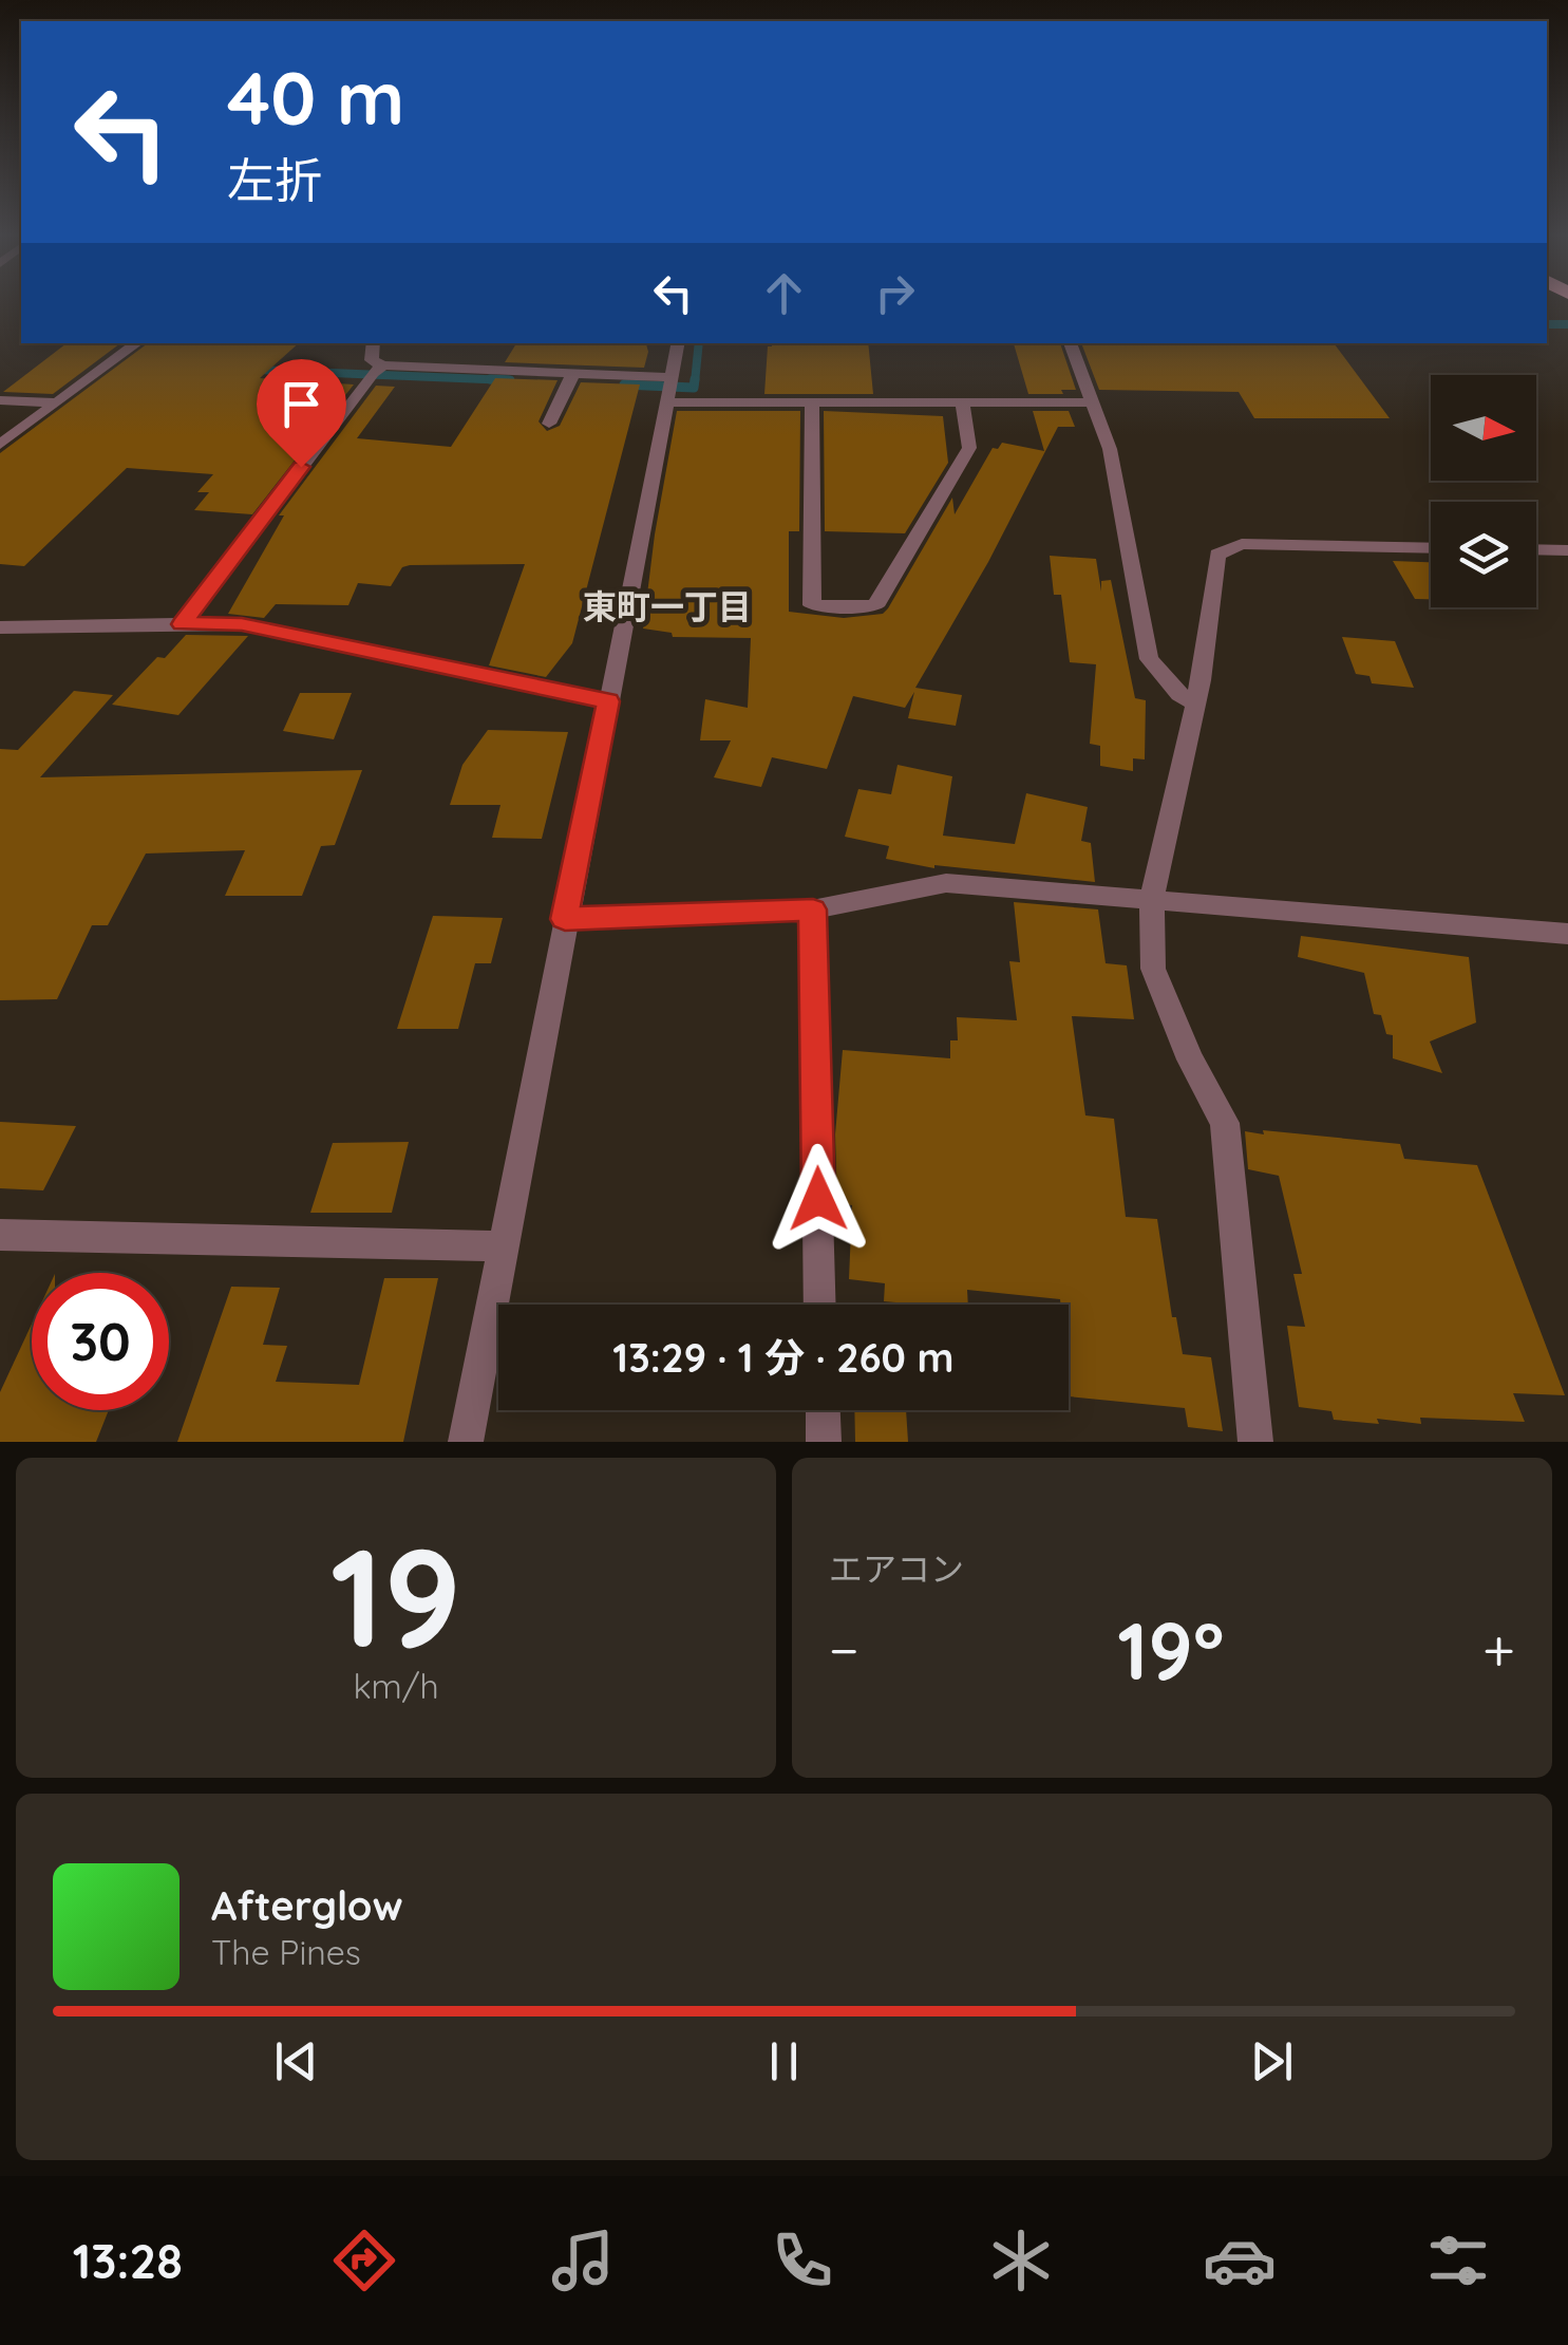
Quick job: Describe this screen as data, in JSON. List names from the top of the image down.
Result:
{
  "districts": ["東町一丁目"],
  "north": "right",
  "page": {
    "turn": ["40 m", "左折"],
    "limit": "30",
    "trip": "13:29 · 1 分 · 260 m",
    "tile": [
      ["19", "km/h"],
      "エアコン"
    ],
    "heat": ["−", "19°", "+"],
    "song": ["Afterglow", "The Pines"],
    "tabs": "13:28"
  }
}
